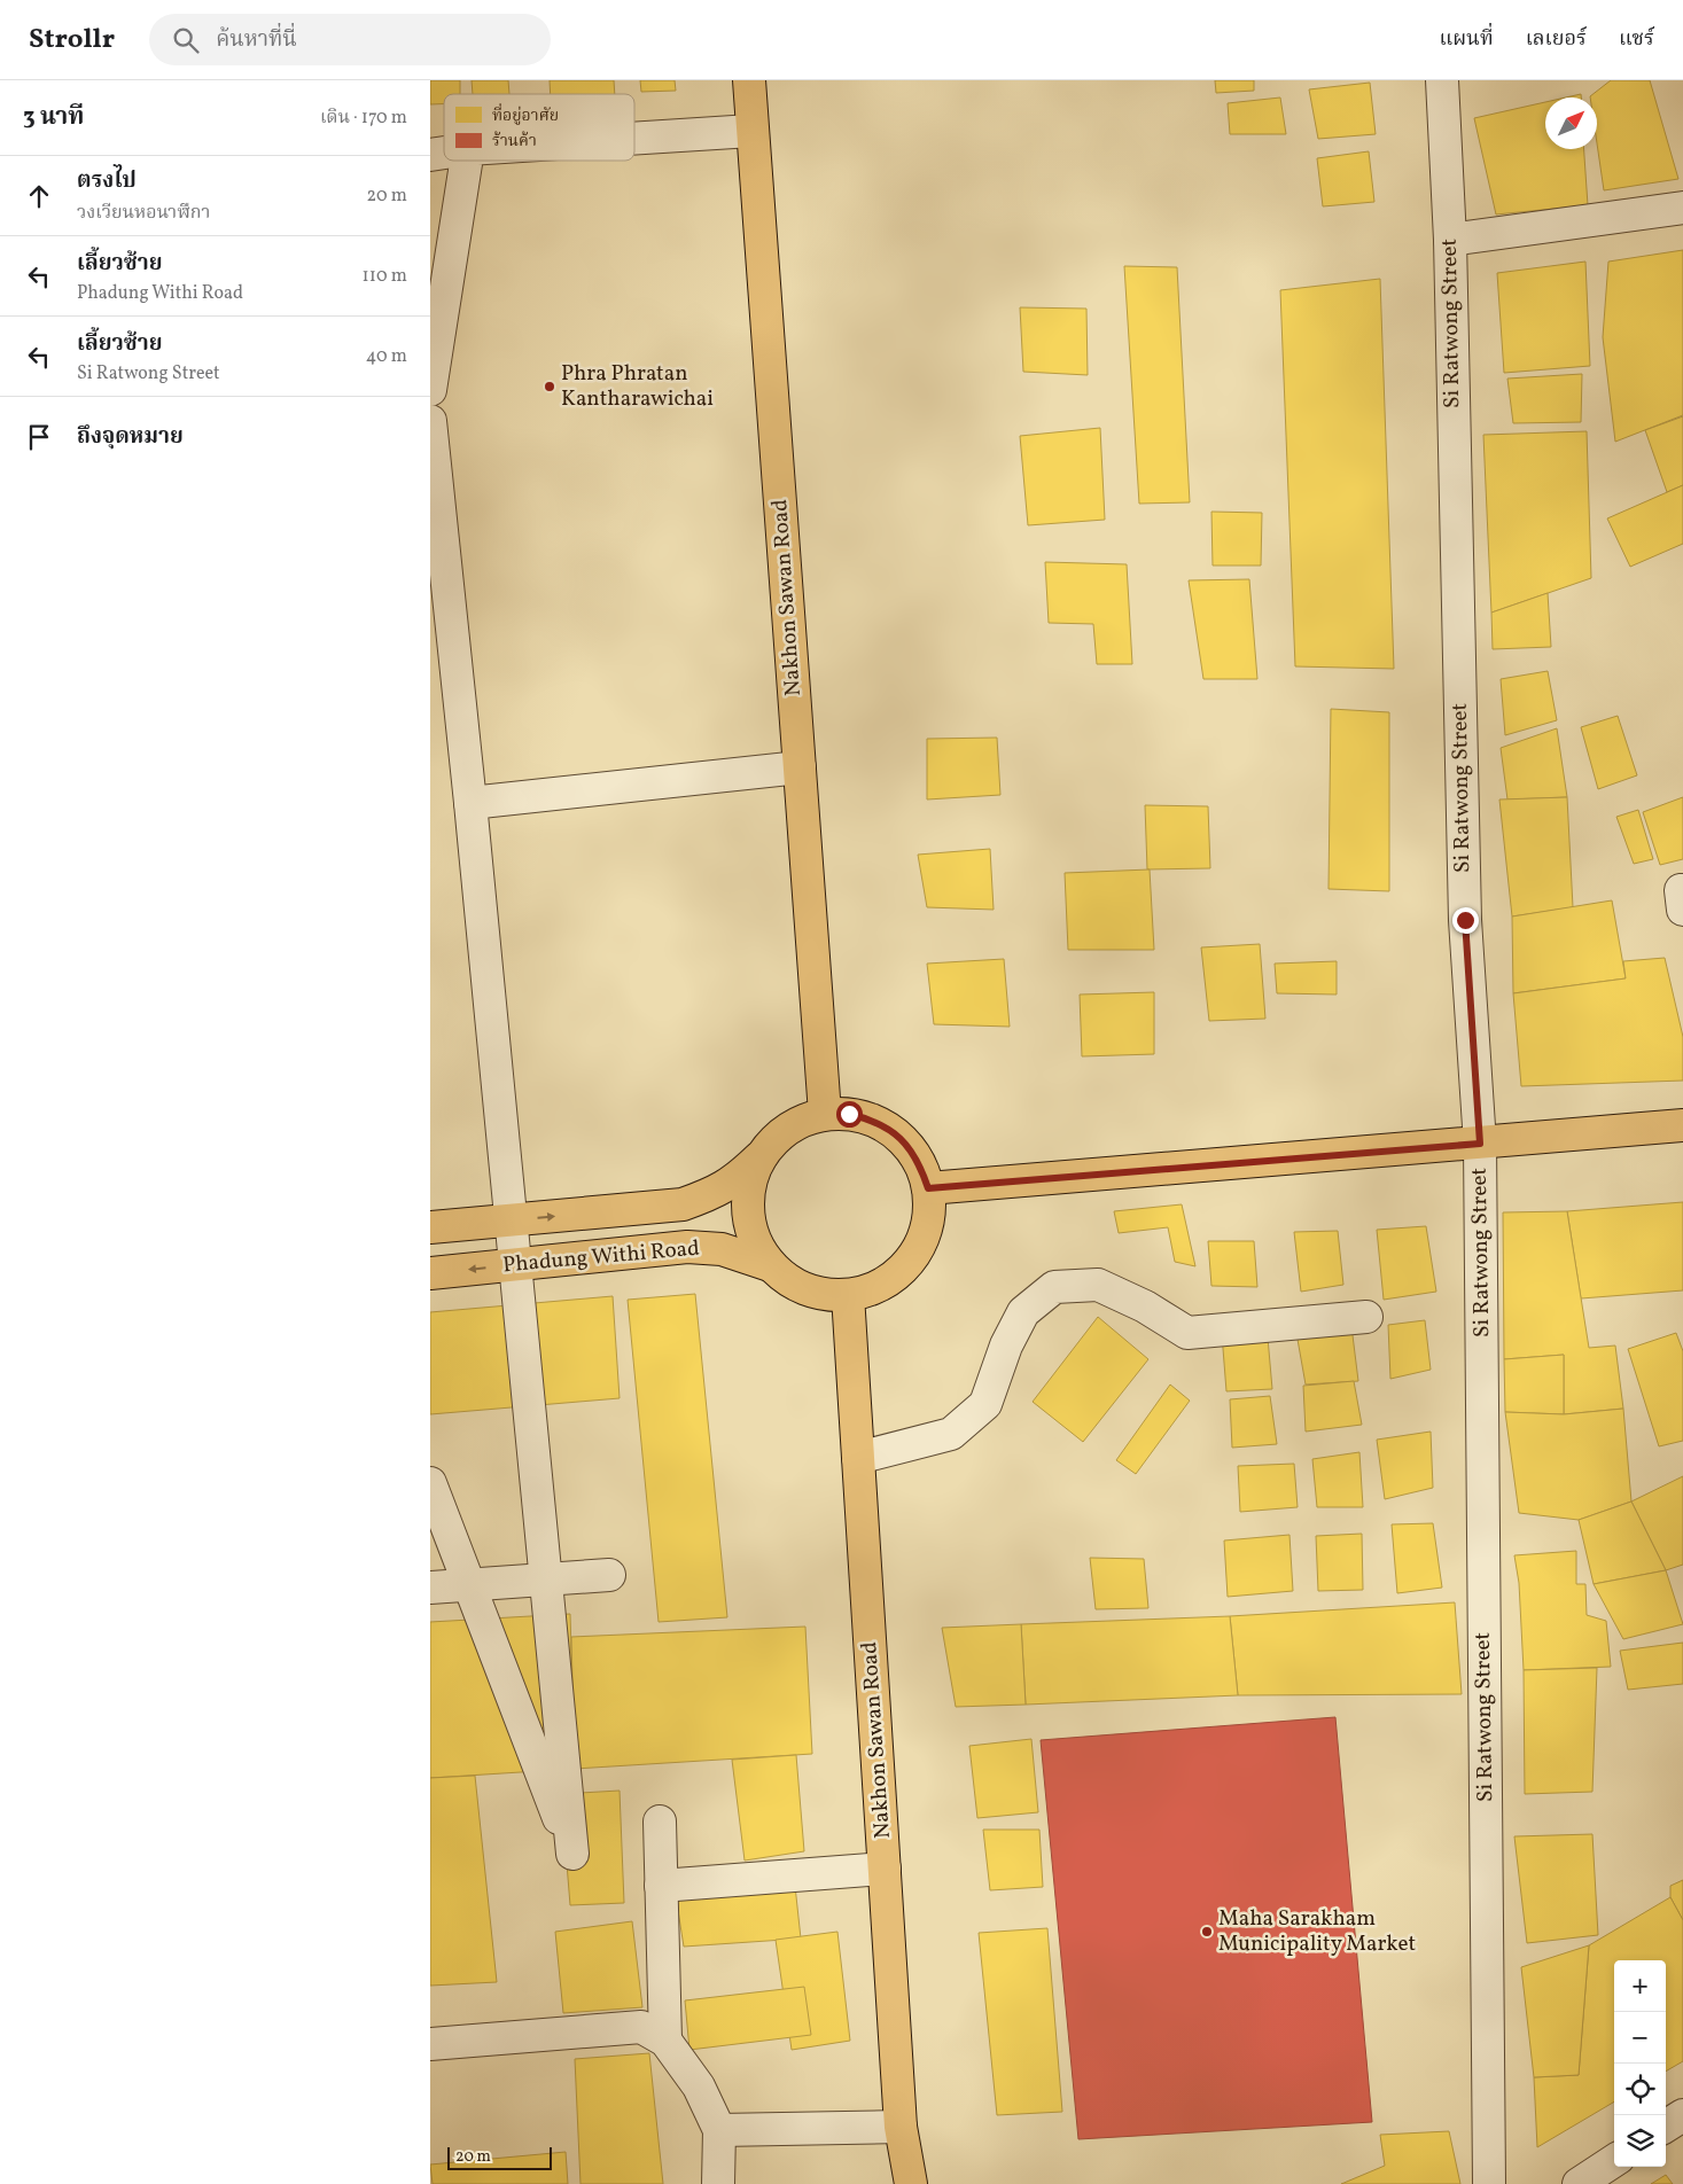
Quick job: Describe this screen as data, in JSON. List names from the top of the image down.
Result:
{
  "streets": {
    "main road": ["Nakhon Sawan Road", "Phadung Withi Road"],
    "street": ["Si Ratwong Street"]
  },
  "crossings": [
    ["Nakhon Sawan Road", "Phadung Withi Road"]
  ],
  "places": ["Phra Phratan Kantharawichai", "Maha Sarakham Municipality Market"],
  "legend": ["ที่อยู่อาศัย", "ร้านค้า"],
  "scale_bar": "20 m",
  "north": "top right",
  "page": {
    "header": "Strollr",
    "search": "ค้นหาที่นี่",
    "nav": ["แผนที่", "เลเยอร์", "แชร์"],
    "heading": ["3 นาที", "เดิน · 170 m"],
    "list": [
      ["ตรงไป", "วงเวียนหอนาฬืกา", "20 m"],
      ["เลี้ยวซ้าย", "Phadung Withi Road", "110 m"],
      ["เลี้ยวซ้าย", "Si Ratwong Street", "40 m"],
      "ถึงจุดหมาย"
    ],
    "map_buttons": ["+", "−"],
    "scale": "20 m"
  }
}
